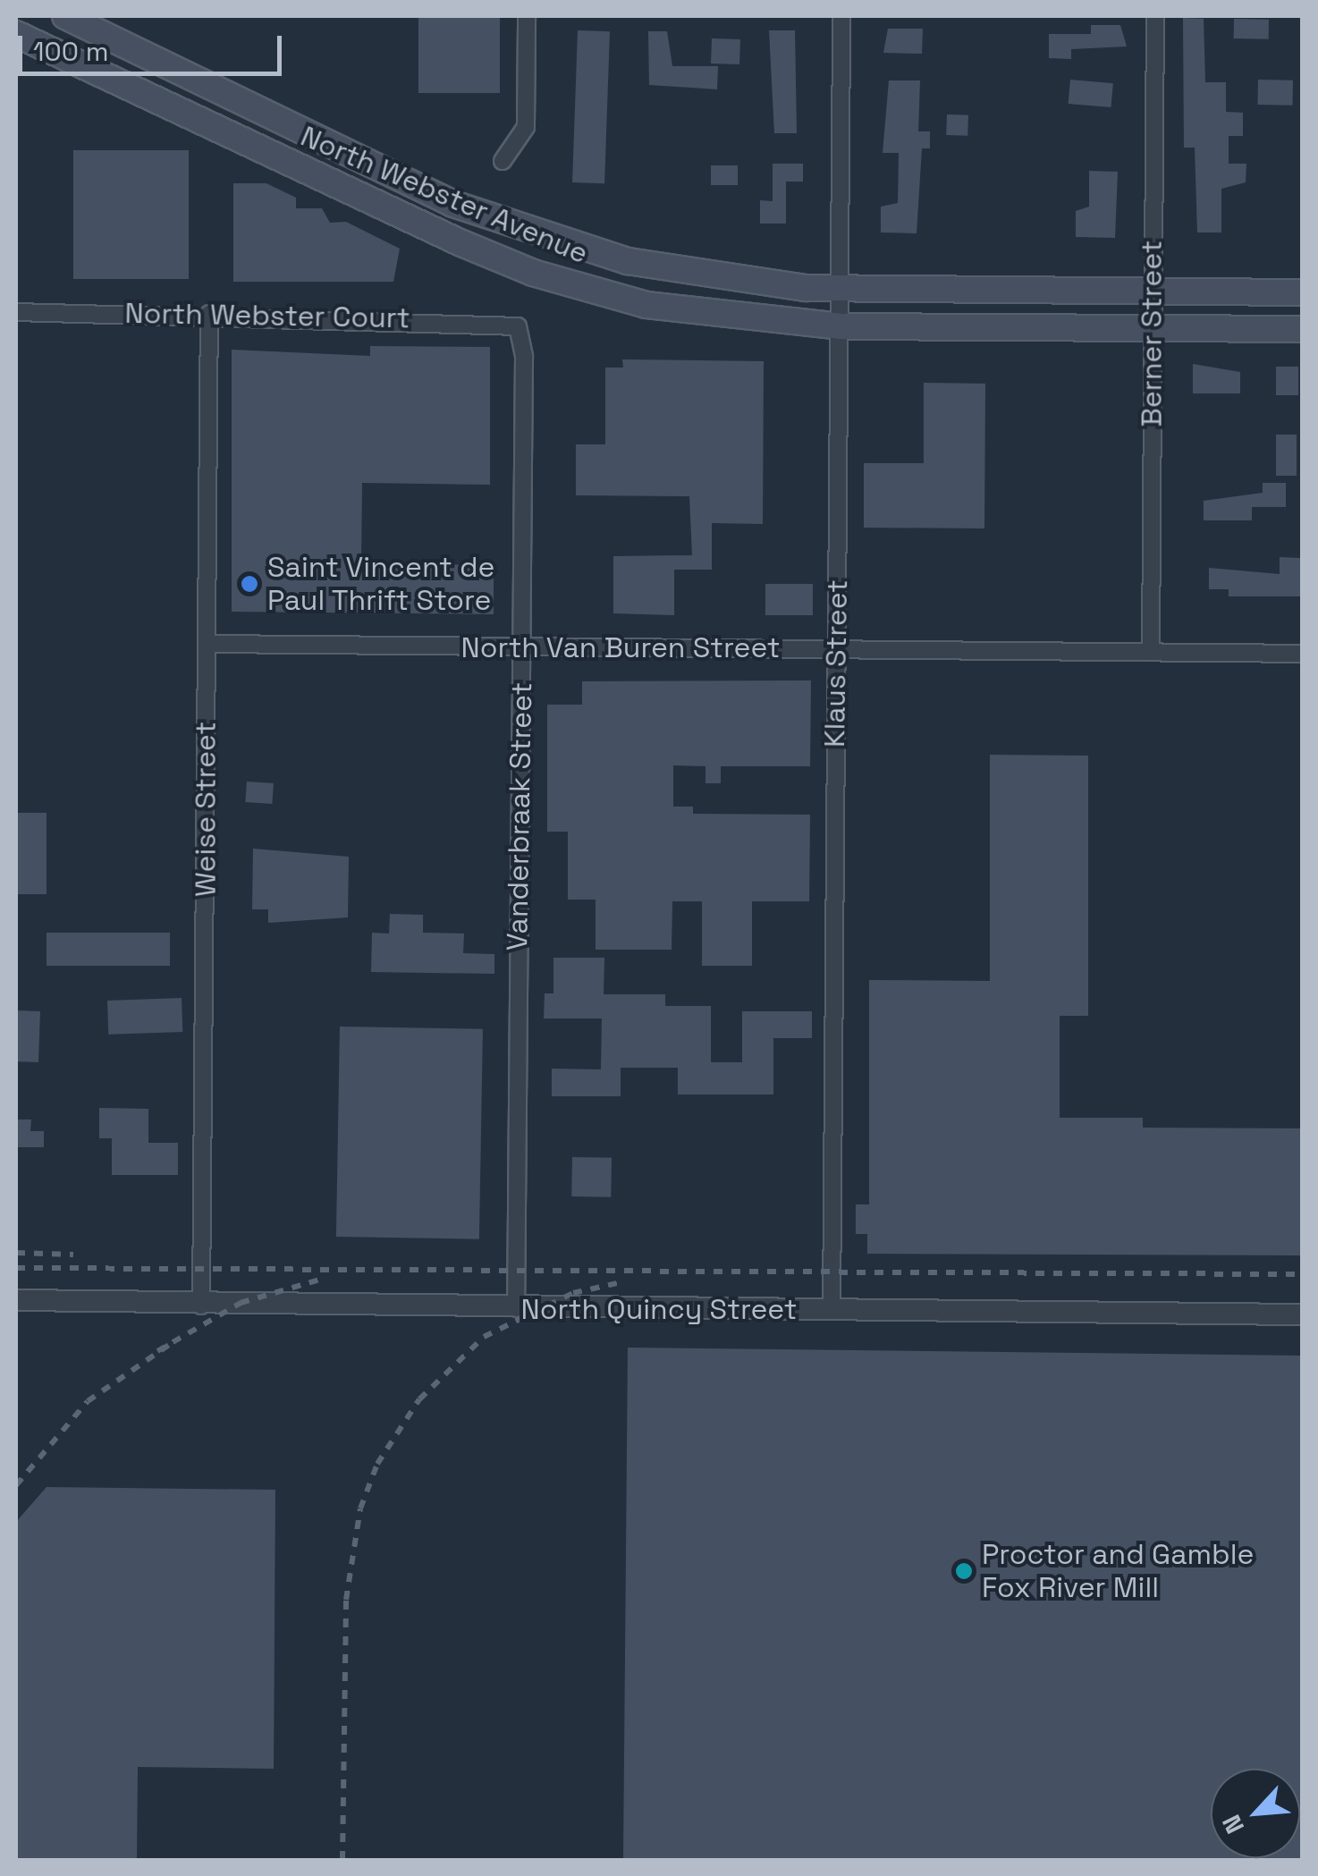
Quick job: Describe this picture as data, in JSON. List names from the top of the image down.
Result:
{
  "streets": {
    "main road": ["North Webster Avenue"],
    "street": [
      "North Webster Court",
      "Berner Street",
      "North Van Buren Street",
      "Klaus Street",
      "Weise Street",
      "Vanderbraak Street",
      "North Quincy Street"
    ]
  },
  "crossings": [
    ["North Webster Avenue", "Berner Street"],
    ["North Webster Avenue", "Klaus Street"],
    ["North Webster Court", "Weise Street"],
    ["North Webster Court", "Vanderbraak Street"],
    ["Berner Street", "North Van Buren Street"],
    ["North Van Buren Street", "Klaus Street"],
    ["North Van Buren Street", "Weise Street"],
    ["North Van Buren Street", "Vanderbraak Street"],
    ["Klaus Street", "North Quincy Street"],
    ["Weise Street", "North Quincy Street"],
    ["Vanderbraak Street", "North Quincy Street"]
  ],
  "places": ["Saint Vincent de Paul Thrift Store", "Proctor and Gamble Fox River Mill"],
  "scale_bar": "100 m",
  "north": "bottom left"
}
